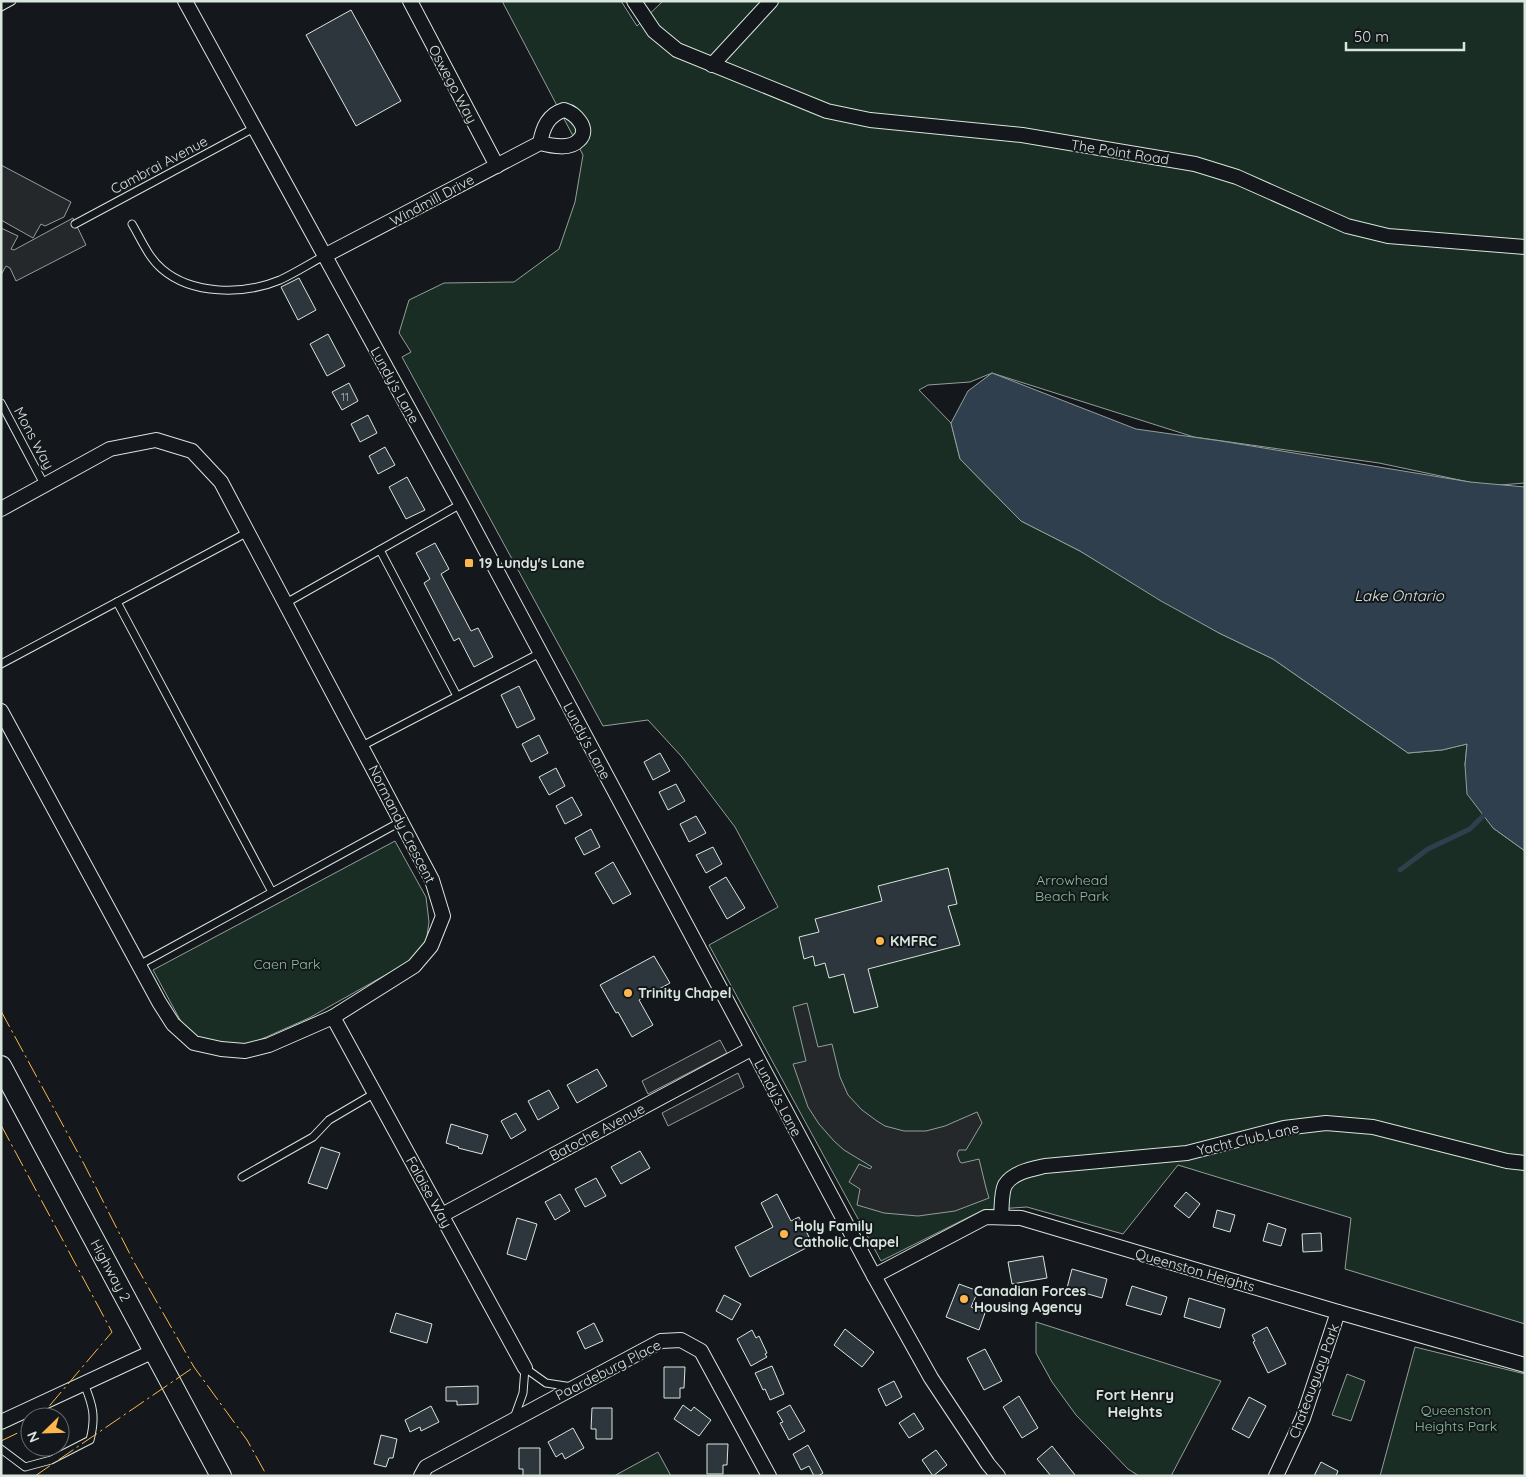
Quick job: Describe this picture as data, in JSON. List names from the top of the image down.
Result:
{
  "streets": {
    "main road": ["Highway 2"],
    "street": [
      "Oswego Way",
      "The Point Road",
      "Windmill Drive",
      "Lundy's Lane",
      "Normandy Crescent",
      "Batoche Avenue",
      "Yacht Club Lane",
      "Falaise Way",
      "Queenston Heights",
      "Paardeburg Place",
      "Chateauguay Park"
    ],
    "lane": ["Cambrai Avenue", "Mons Way"]
  },
  "crossings": [
    ["Oswego Way", "Windmill Drive"],
    ["Cambrai Avenue", "Lundy's Lane"],
    ["Windmill Drive", "Lundy's Lane"],
    ["Lundy's Lane", "Batoche Avenue"],
    ["Lundy's Lane", "Queenston Heights"],
    ["Mons Way", "Normandy Crescent"],
    ["Normandy Crescent", "Falaise Way"],
    ["Batoche Avenue", "Falaise Way"],
    ["Yacht Club Lane", "Queenston Heights"],
    ["Queenston Heights", "Chateauguay Park"]
  ],
  "districts": ["Fort Henry Heights"],
  "water": ["Lake Ontario"],
  "parks": ["Arrowhead Beach Park", "Caen Park", "Queenston Heights Park"],
  "places": {
    "transit": ["19 Lundy's Lane"],
    "other": [
      "KMFRC",
      "Trinity Chapel",
      "Holy Family Catholic Chapel",
      "Canadian Forces Housing Agency"
    ]
  },
  "house_numbers": ["11"],
  "scale_bar": "50 m",
  "north": "bottom left"
}
